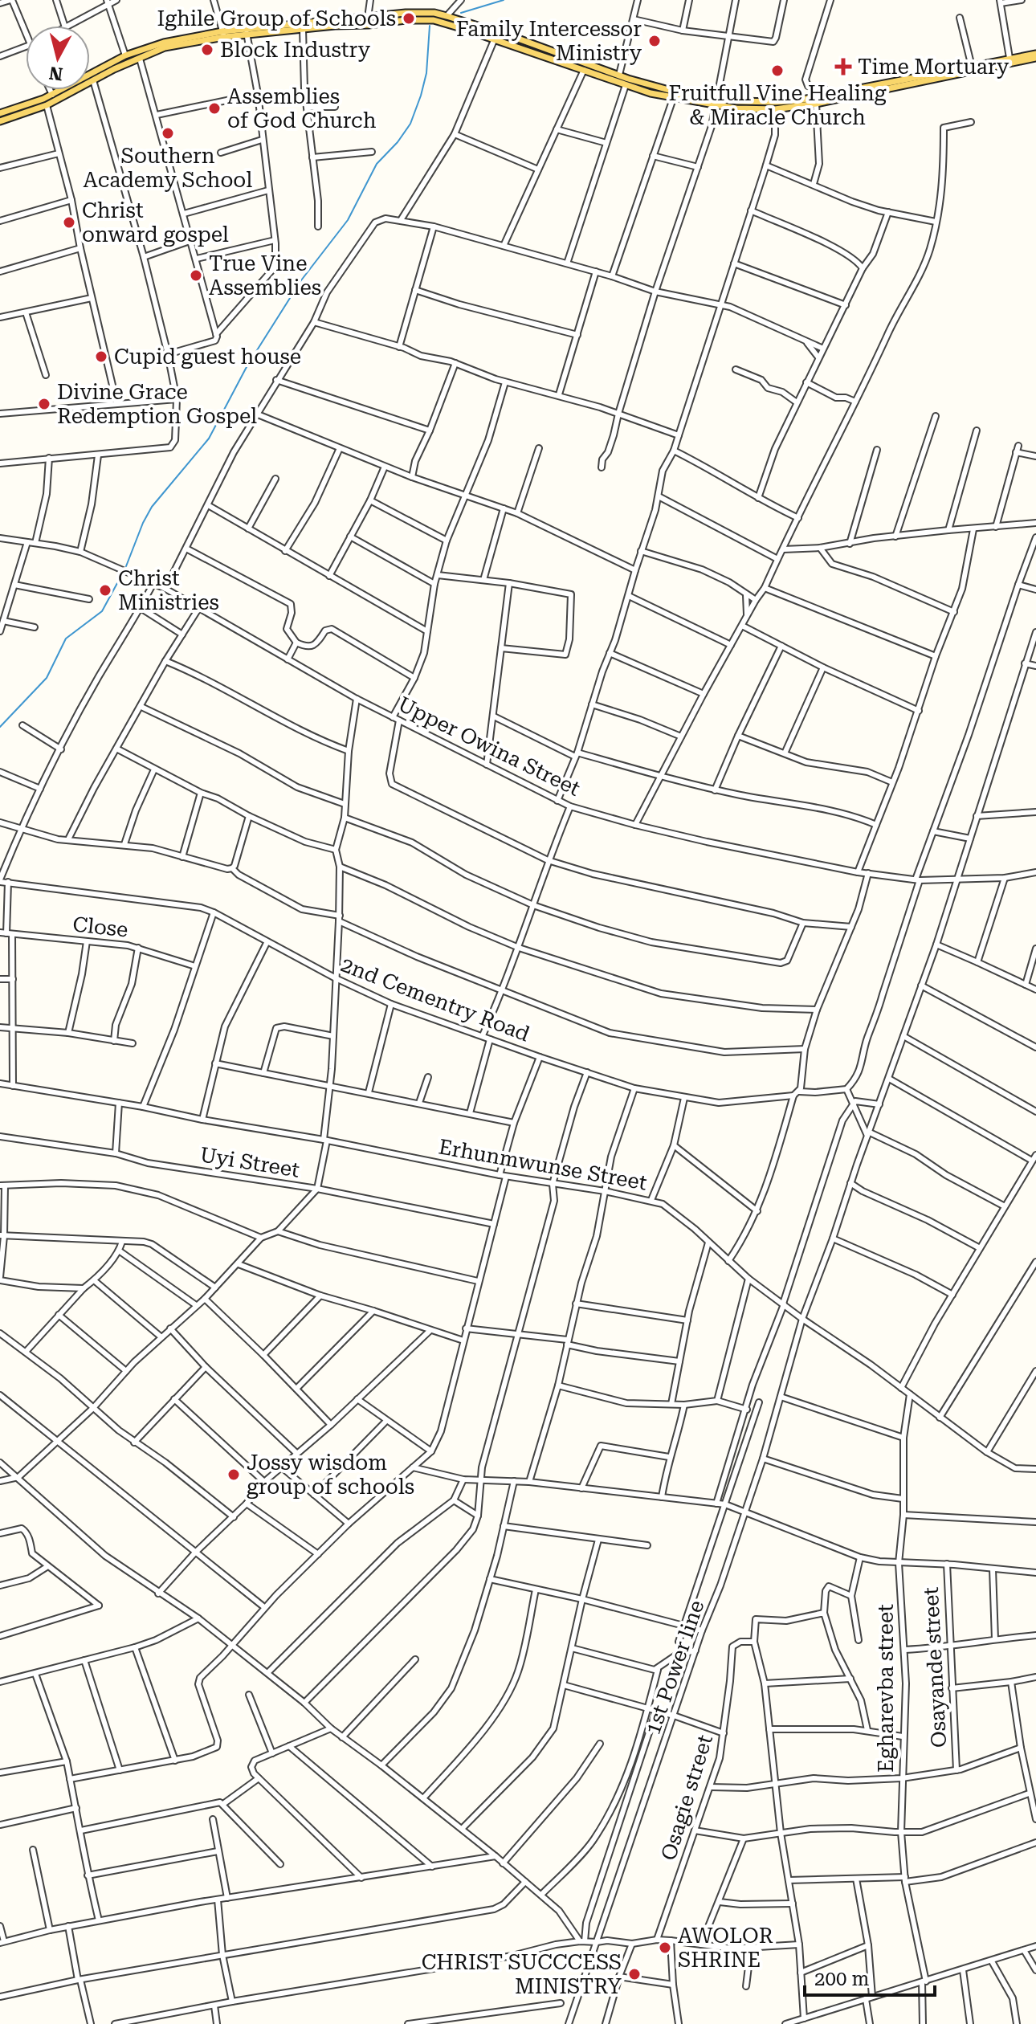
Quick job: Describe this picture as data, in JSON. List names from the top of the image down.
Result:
{
  "streets": {
    "street": [
      "Upper Owina Street",
      "Close",
      "2nd Cementry Road",
      "Uyi Street",
      "Erhunmwunse Street",
      "1st Power line",
      "Osayande street",
      "Egharevba street",
      "Osagie street"
    ]
  },
  "crossings": [
    ["Upper Owina Street", "1st Power line"],
    ["Erhunmwunse Street", "1st Power line"],
    ["Erhunmwunse Street", "Egharevba street"]
  ],
  "places": {
    "other": [
      "Ighile Group of Schools",
      "Family Intercessor Ministry",
      "Block Industry",
      "Fruitfull Vine Healing & Miracle Church",
      "Assemblies of God Church",
      "Southern Academy School",
      "Christ onward gospel",
      "True Vine Assemblies",
      "Cupid guest house",
      "Divine Grace Redemption Gospel",
      "Christ Ministries",
      "Jossy wisdom group of schools",
      "AWOLOR SHRINE",
      "CHRIST SUCCCESS MINISTRY"
    ],
    "health": ["Time Mortuary"]
  },
  "scale_bar": "200 m",
  "north": "bottom"
}
